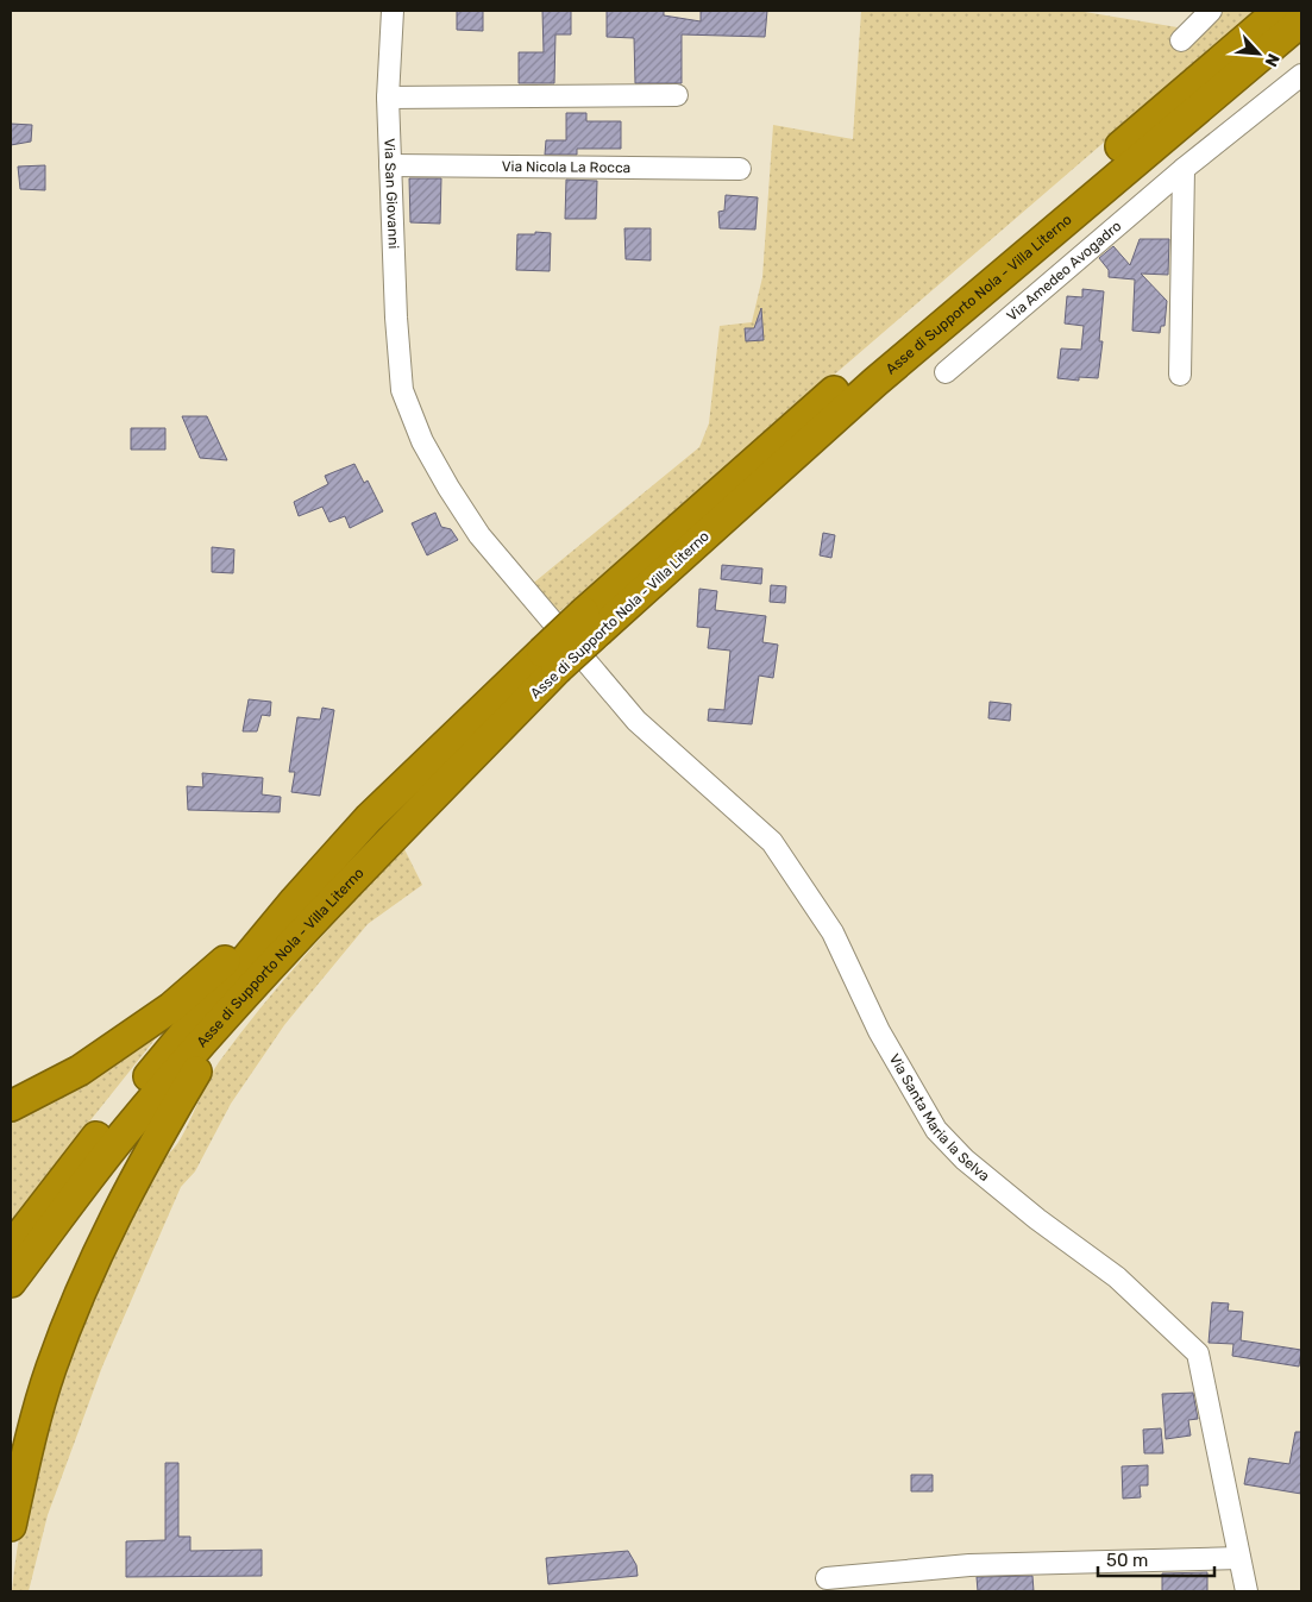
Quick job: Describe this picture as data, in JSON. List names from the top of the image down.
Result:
{
  "streets": {
    "highway": ["Asse di Supporto Nola - Villa Literno"],
    "street": [
      "Via Nicola La Rocca",
      "Via San Giovanni",
      "Via Amedeo Avogadro",
      "Via Santa Maria la Selva"
    ]
  },
  "crossings": [
    ["Via Nicola La Rocca", "Via San Giovanni"],
    ["Via San Giovanni", "Via Santa Maria la Selva"]
  ],
  "scale_bar": "50 m",
  "north": "bottom right"
}
